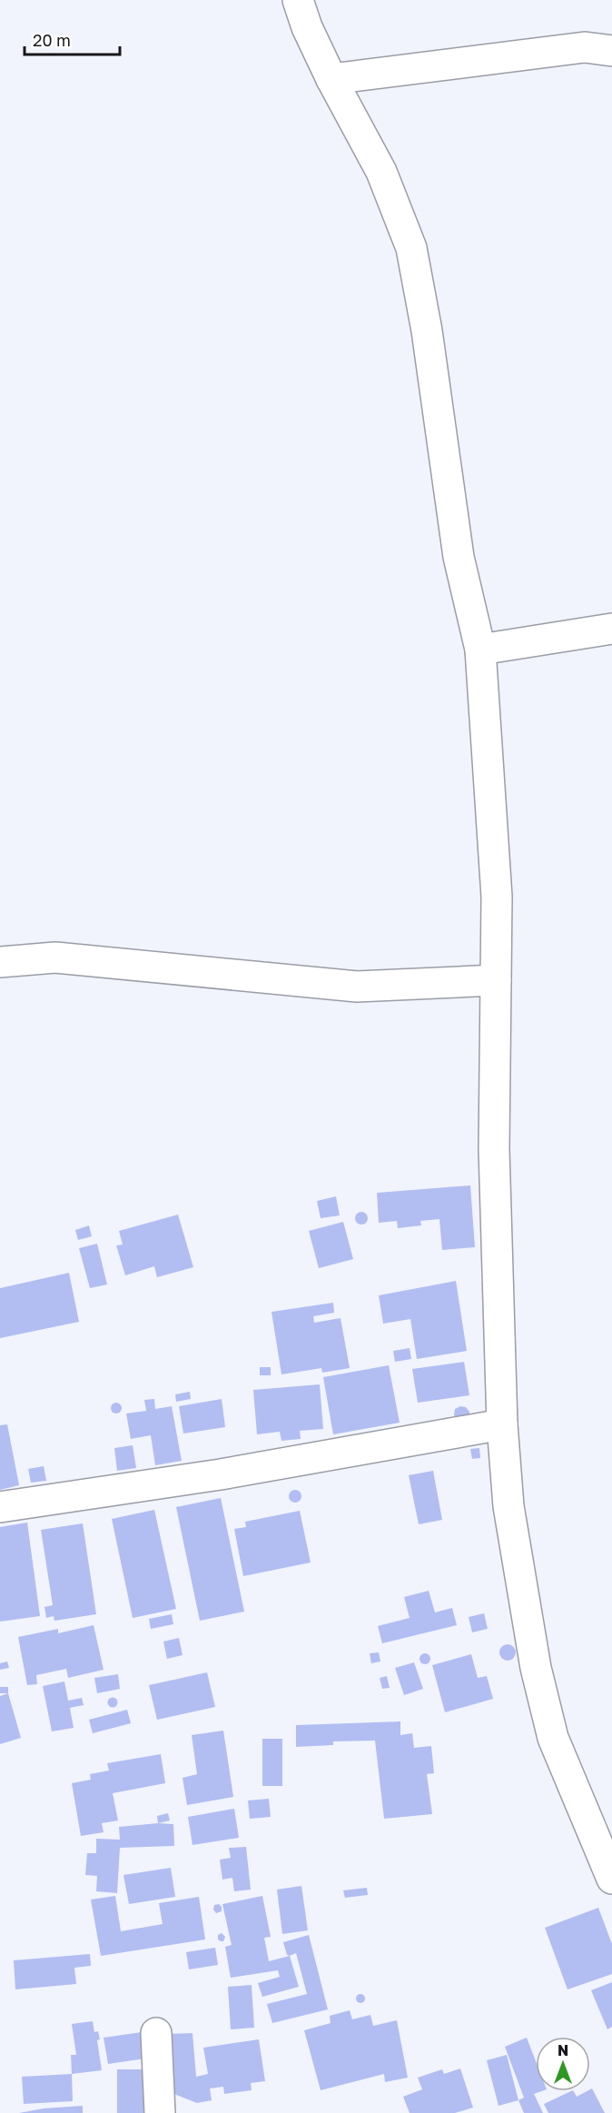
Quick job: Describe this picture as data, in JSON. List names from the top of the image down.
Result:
{
  "scale_bar": "20 m",
  "north": "top"
}
